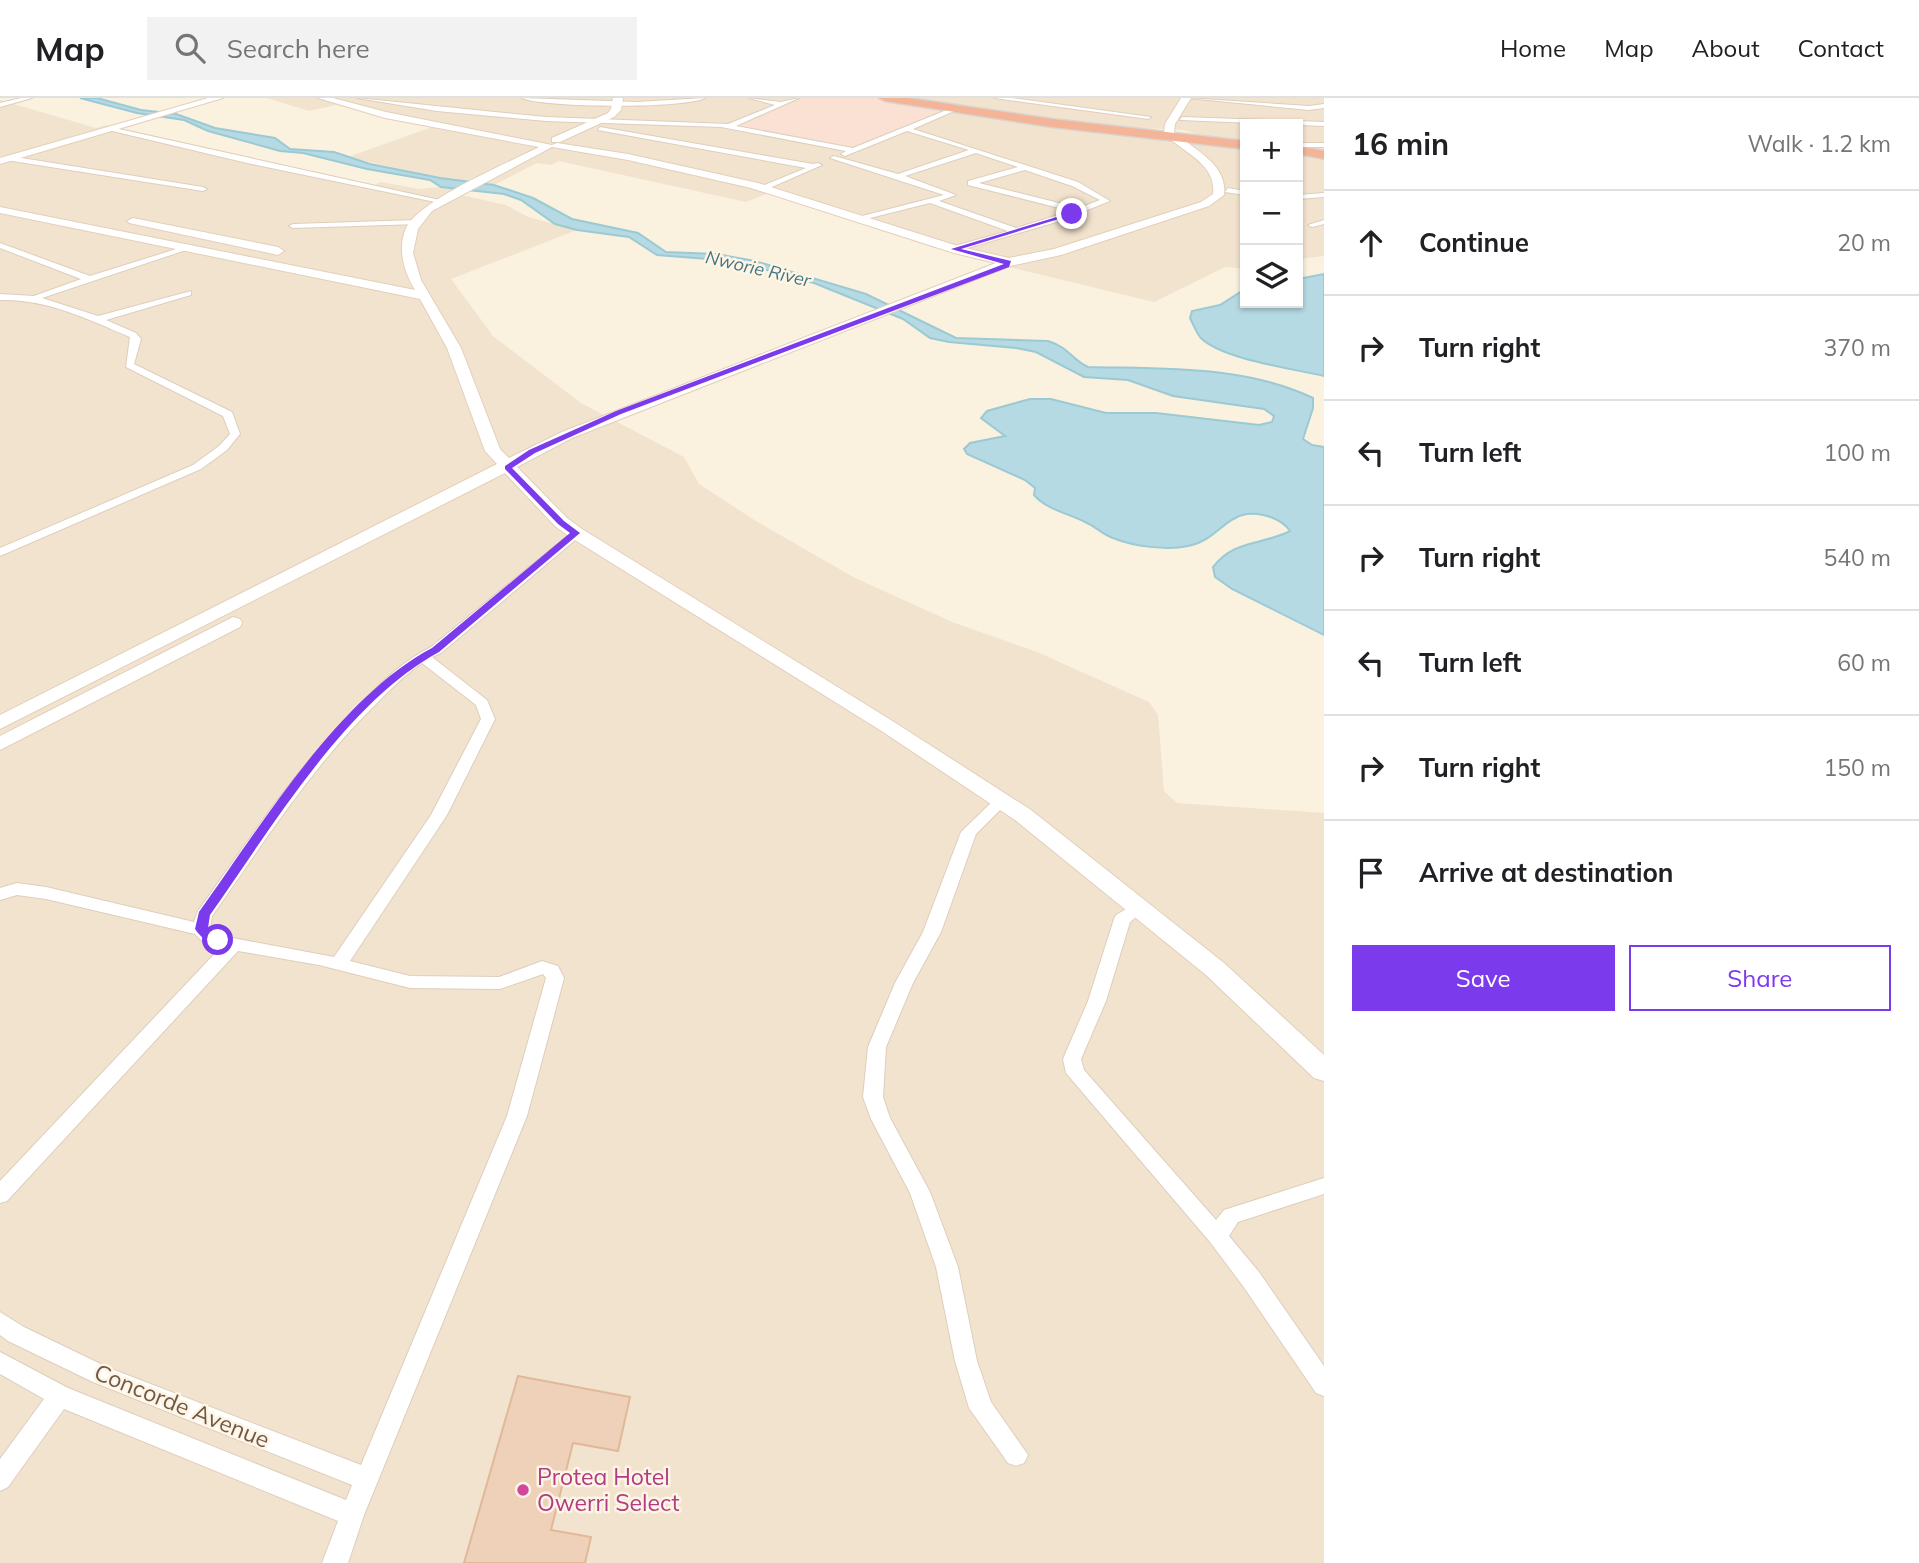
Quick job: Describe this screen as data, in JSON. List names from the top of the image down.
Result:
{
  "streets": {
    "street": ["Concorde Avenue"]
  },
  "water": ["Nworie River"],
  "places": ["Protea Hotel Owerri Select"],
  "page": {
    "header": "Map",
    "search": "Search here",
    "nav": [
      "Home",
      "Map",
      "About",
      "Contact"
    ],
    "heading": ["16 min", "Walk · 1.2 km"],
    "map_buttons": ["+", "−"],
    "list": [
      ["Continue", "20 m"],
      ["Turn right", "370 m"],
      ["Turn left", "100 m"],
      ["Turn right", "540 m"],
      ["Turn left", "60 m"],
      ["Turn right", "150 m"],
      "Arrive at destination"
    ],
    "buttons": ["Save", "Share"]
  }
}
